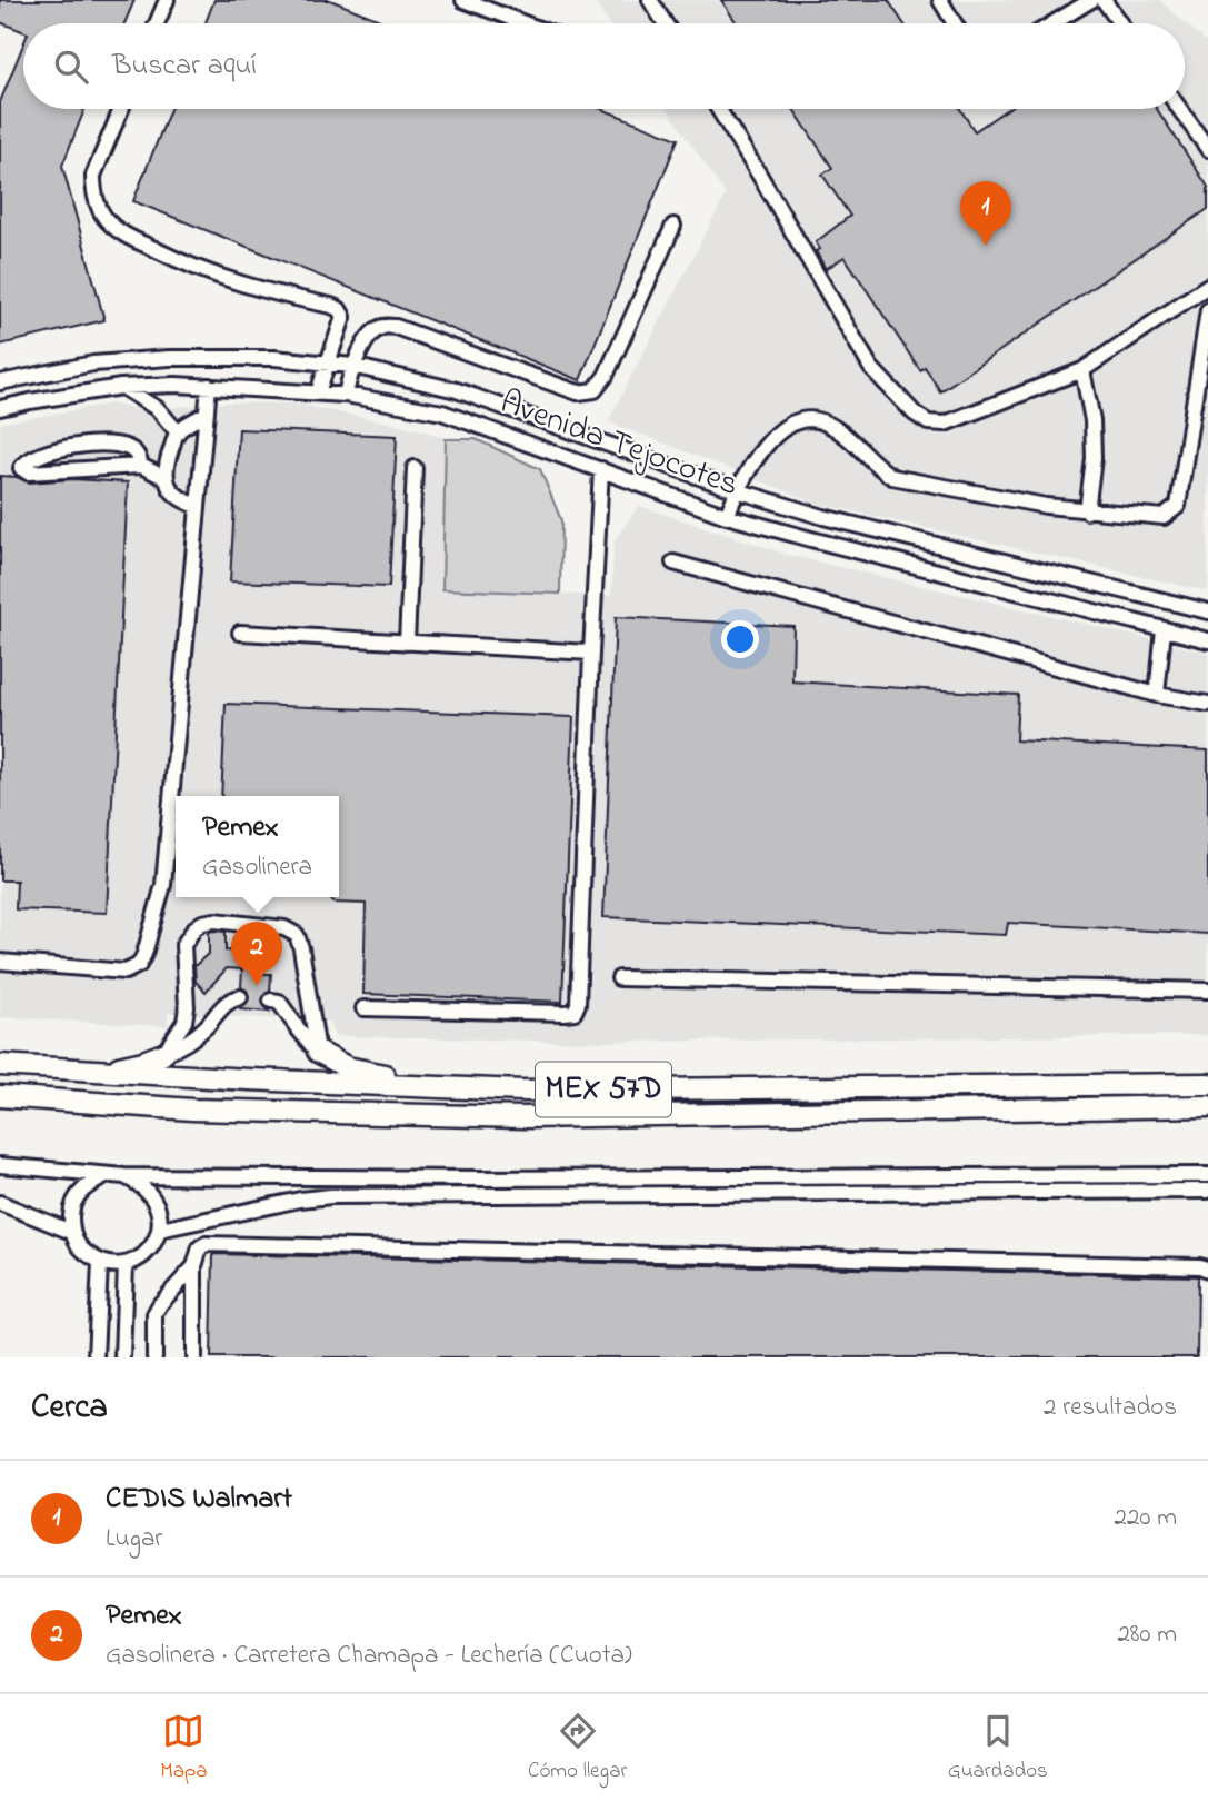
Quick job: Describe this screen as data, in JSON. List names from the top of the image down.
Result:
{
  "streets": {
    "highway": ["MEX 57D"],
    "street": ["Avenida Tejocotes"]
  },
  "page": {
    "search": "Buscar aquí",
    "pins": ["1", "2"],
    "popup": ["Pemex", "Gasolinera"],
    "heading": ["Cerca", "2 resultados"],
    "list": [
      {
        "mark": "1",
        "name": "CEDIS Walmart",
        "note": "Lugar",
        "value": "220 m"
      },
      {
        "mark": "2",
        "name": "Pemex",
        "note": "Gasolinera · Carretera Chamapa - Lechería (Cuota)",
        "value": "280 m"
      }
    ],
    "nav": ["Mapa", "Cómo llegar", "Guardados"]
  }
}
